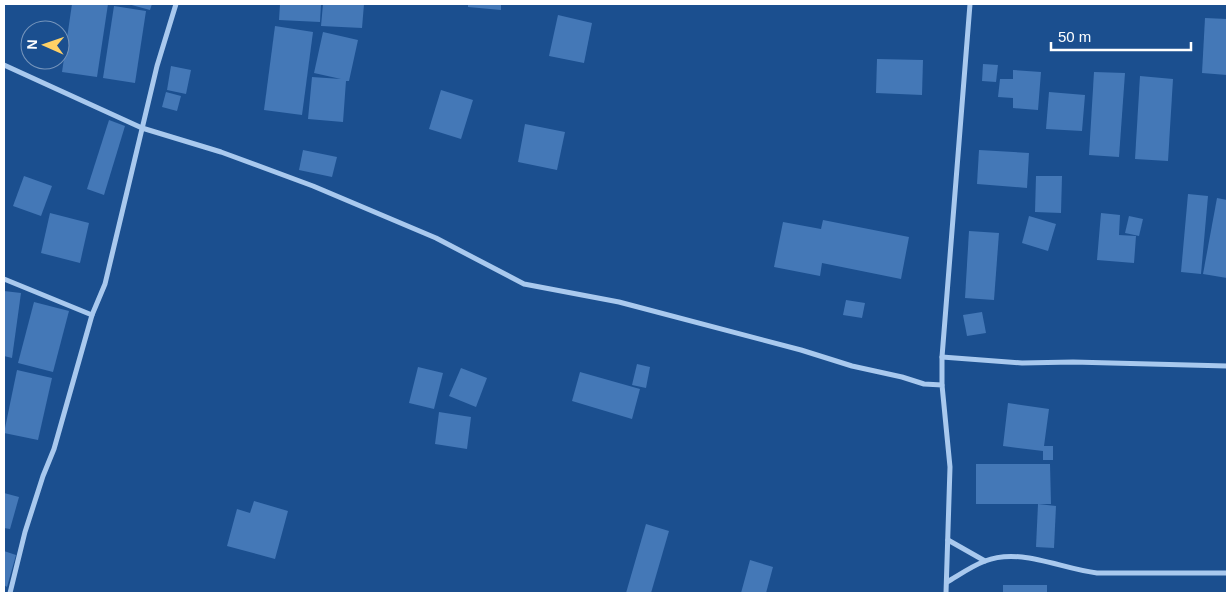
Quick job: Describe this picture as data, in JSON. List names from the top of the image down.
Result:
{
  "scale_bar": "50 m",
  "north": "left"
}
